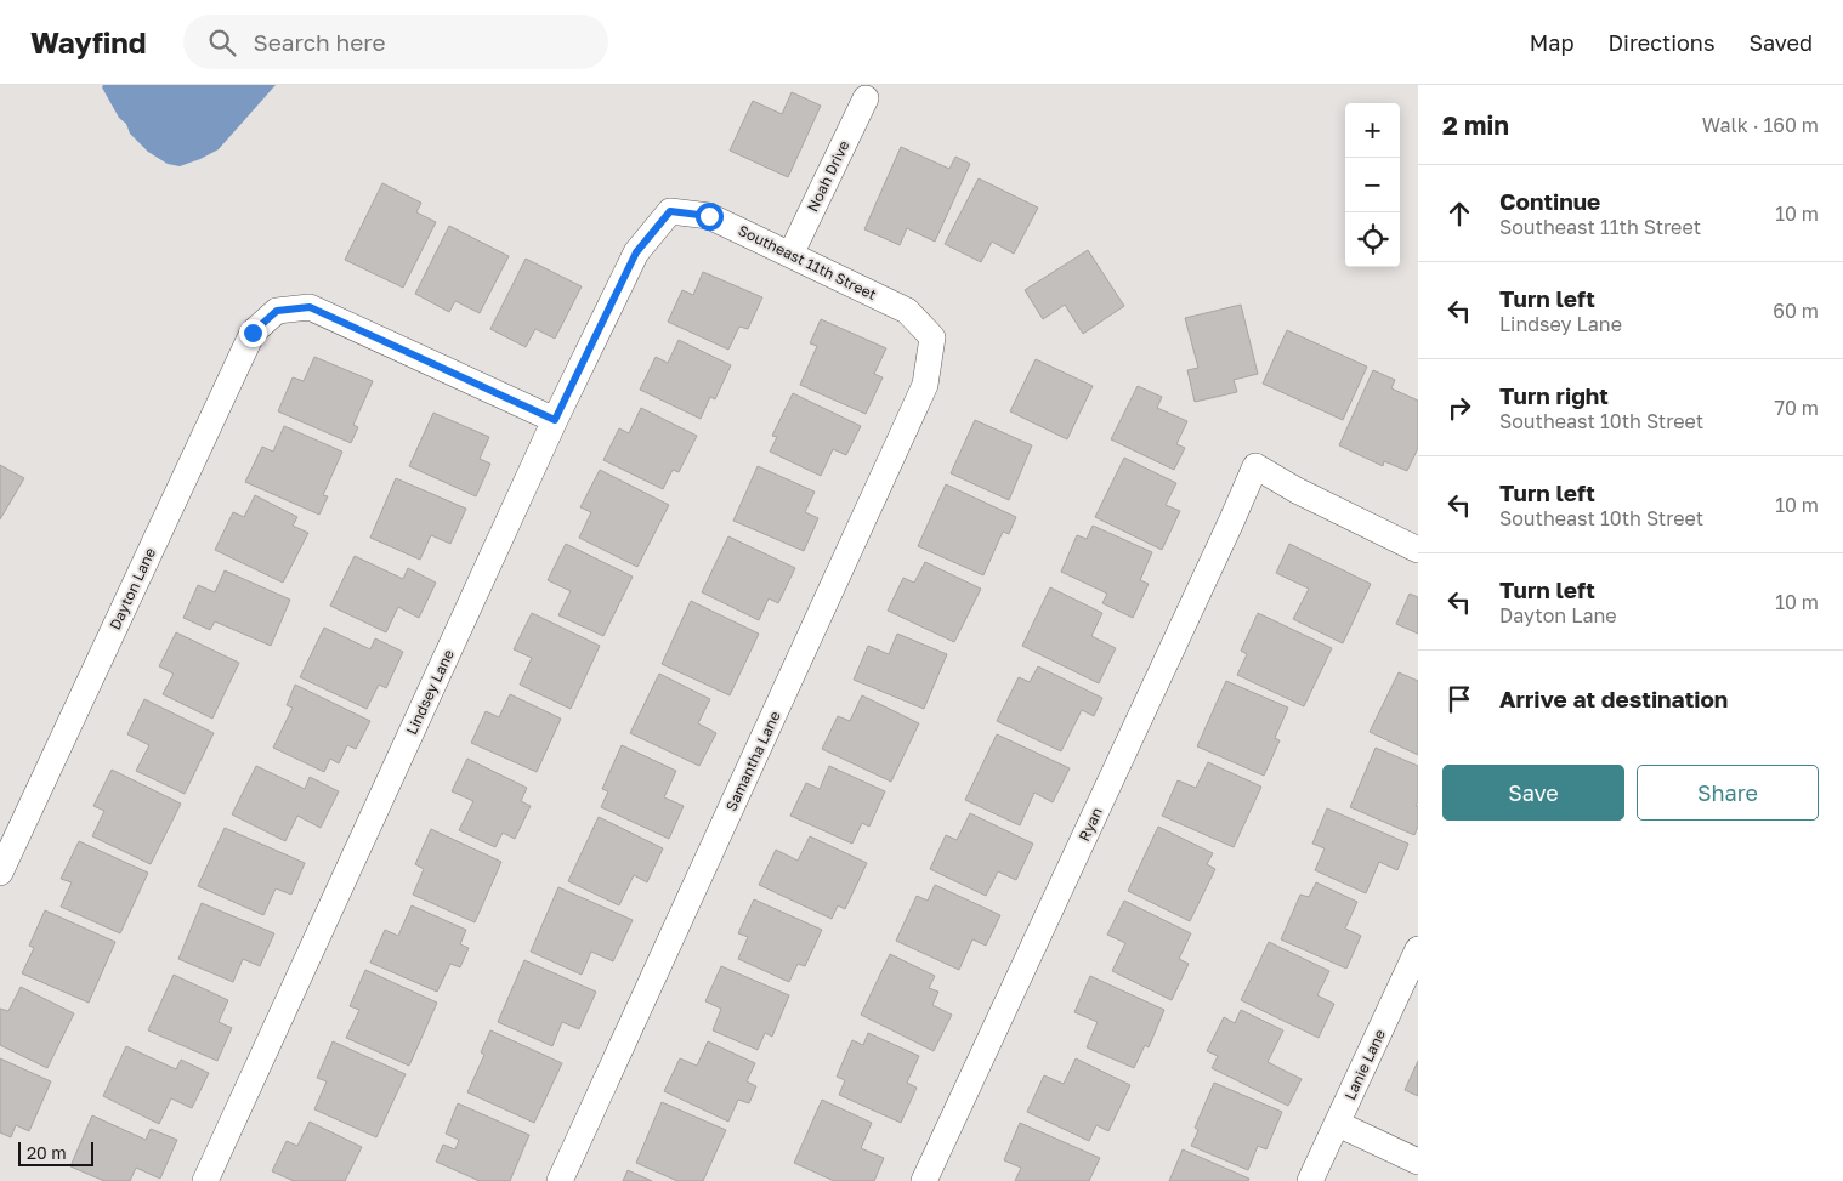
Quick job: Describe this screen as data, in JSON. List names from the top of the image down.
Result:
{
  "streets": {
    "street": [
      "Noah Drive",
      "Southeast 11th Street",
      "Dayton Lane",
      "Lindsey Lane",
      "Samantha Lane",
      "Ryan",
      "Lanie Lane"
    ]
  },
  "crossings": [
    ["Noah Drive", "Southeast 11th Street"],
    ["Southeast 11th Street", "Lindsey Lane"],
    ["Southeast 11th Street", "Samantha Lane"],
    ["Dayton Lane", "Lindsey Lane"]
  ],
  "scale_bar": "20 m",
  "page": {
    "header": "Wayfind",
    "search": "Search here",
    "nav": ["Map", "Directions", "Saved"],
    "heading": ["2 min", "Walk · 160 m"],
    "map_buttons": ["+", "−"],
    "list": [
      ["Continue", "Southeast 11th Street", "10 m"],
      ["Turn left", "Lindsey Lane", "60 m"],
      ["Turn right", "Southeast 10th Street", "70 m"],
      ["Turn left", "Southeast 10th Street", "10 m"],
      ["Turn left", "Dayton Lane", "10 m"],
      "Arrive at destination"
    ],
    "buttons": ["Save", "Share"],
    "scale": "20 m"
  }
}
